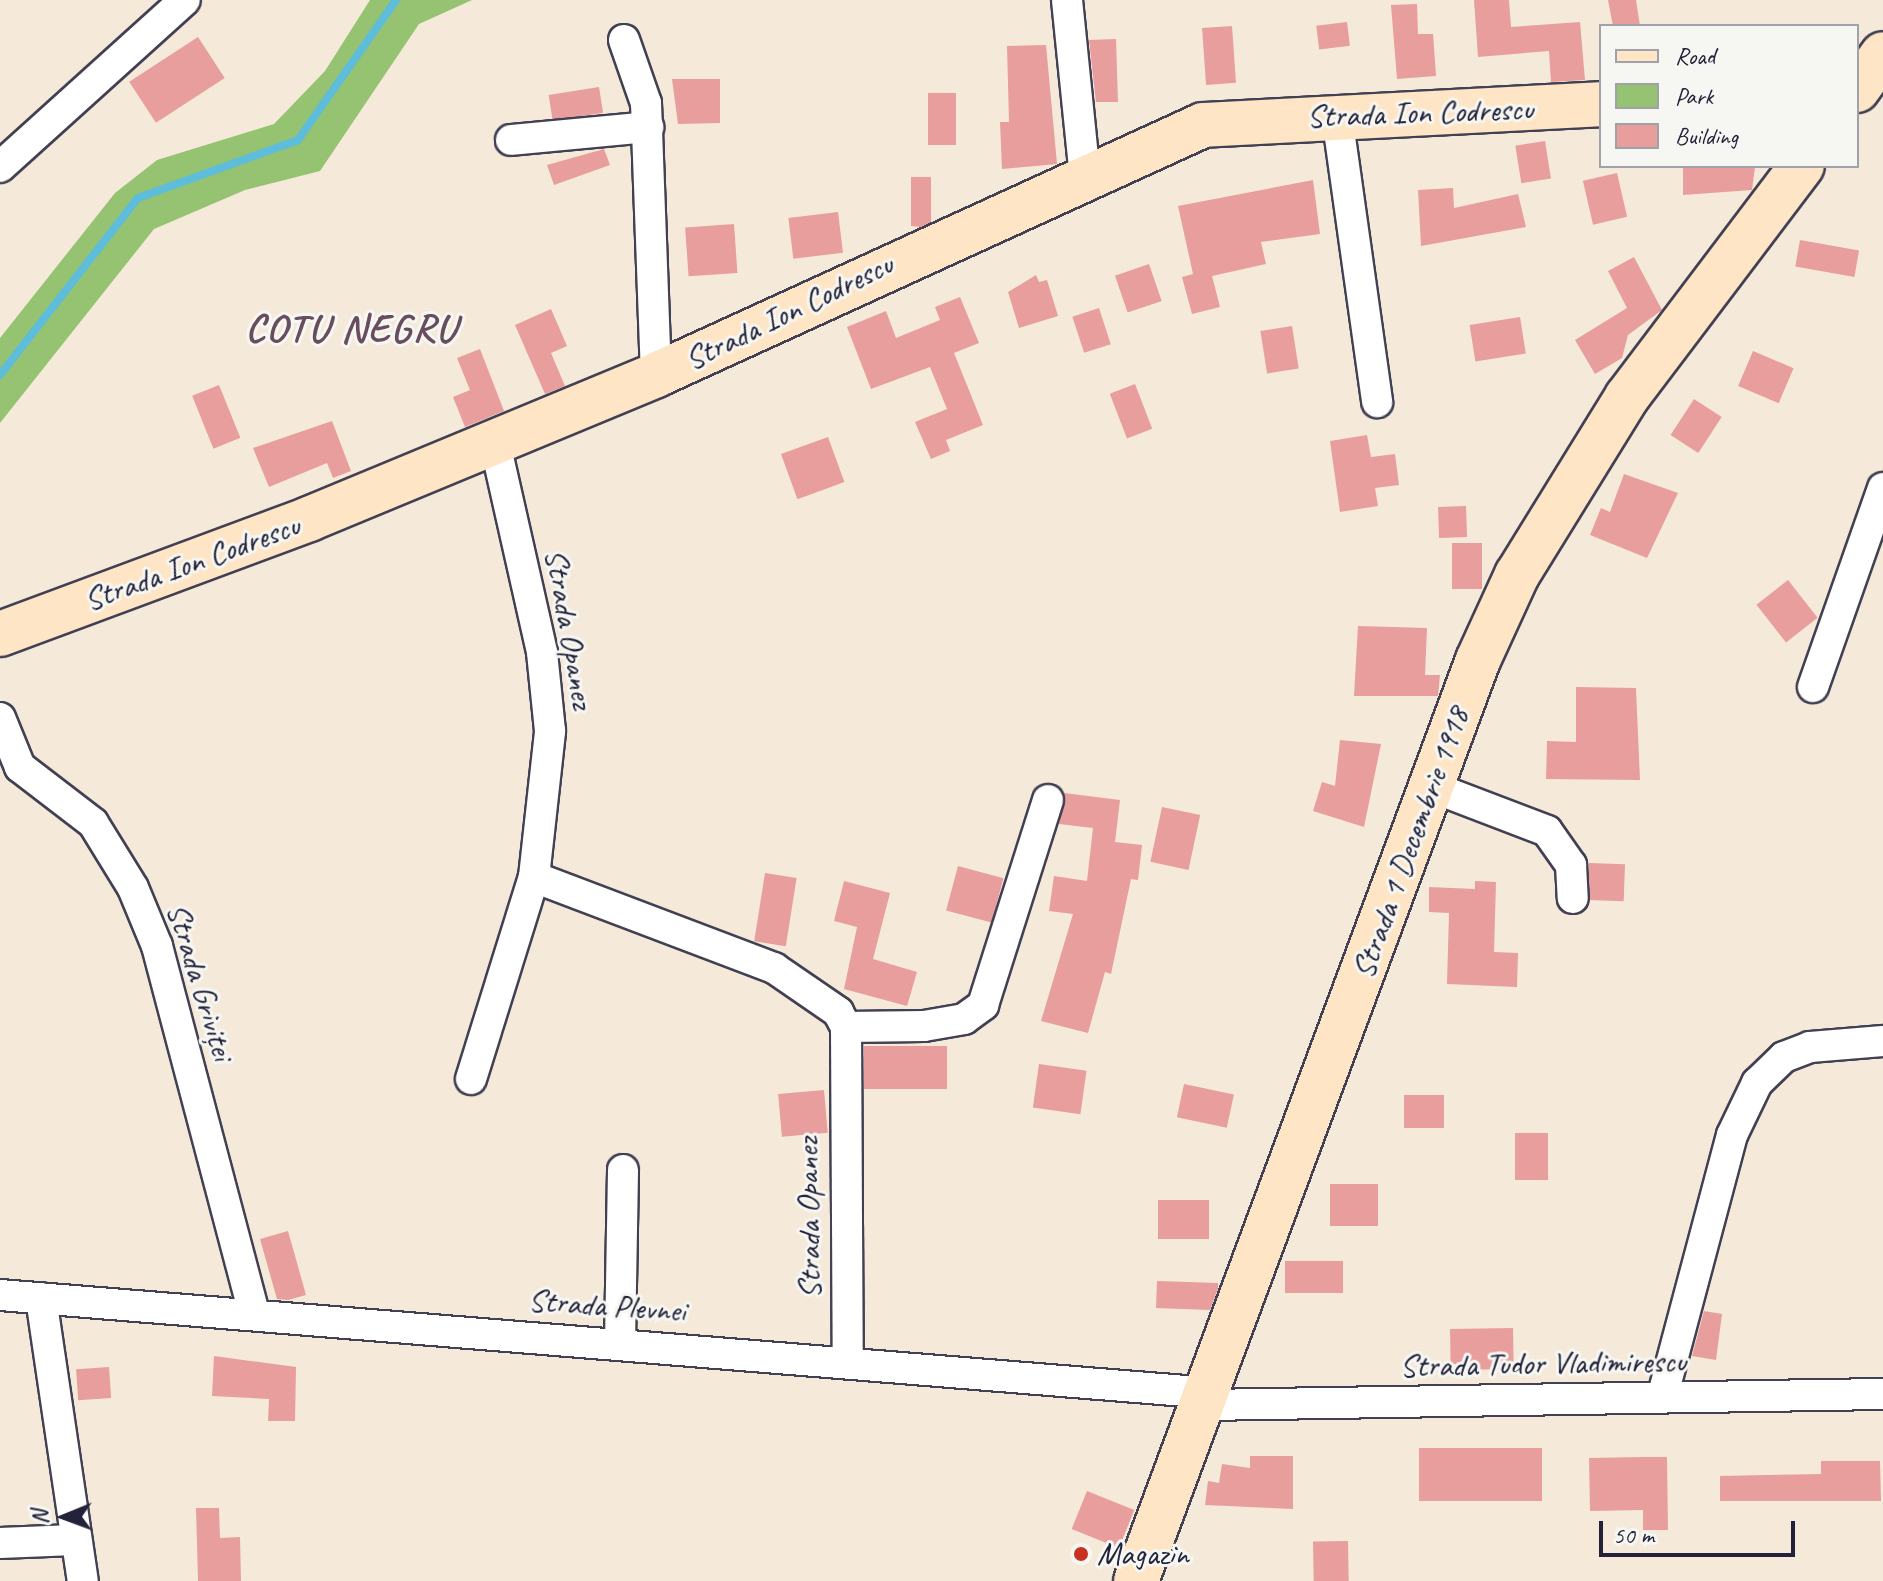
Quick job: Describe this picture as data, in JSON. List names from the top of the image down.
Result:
{
  "streets": {
    "main road": ["Strada Ion Codrescu", "Strada 1 Decembrie 1918"],
    "street": [
      "Strada Opanez",
      "Strada Griviței",
      "Strada Plevnei",
      "Strada Tudor Vladimirescu"
    ]
  },
  "crossings": [
    ["Strada Ion Codrescu", "Strada Opanez"],
    ["Strada Opanez", "Strada Plevnei"],
    ["Strada 1 Decembrie 1918", "Strada Plevnei"],
    ["Strada 1 Decembrie 1918", "Strada Tudor Vladimirescu"],
    ["Strada Griviței", "Strada Plevnei"],
    ["Strada Plevnei", "Strada Tudor Vladimirescu"]
  ],
  "districts": ["COTU NEGRU"],
  "places": ["Magazin"],
  "legend": ["Road", "Park", "Building"],
  "scale_bar": "50 m",
  "north": "left"
}
